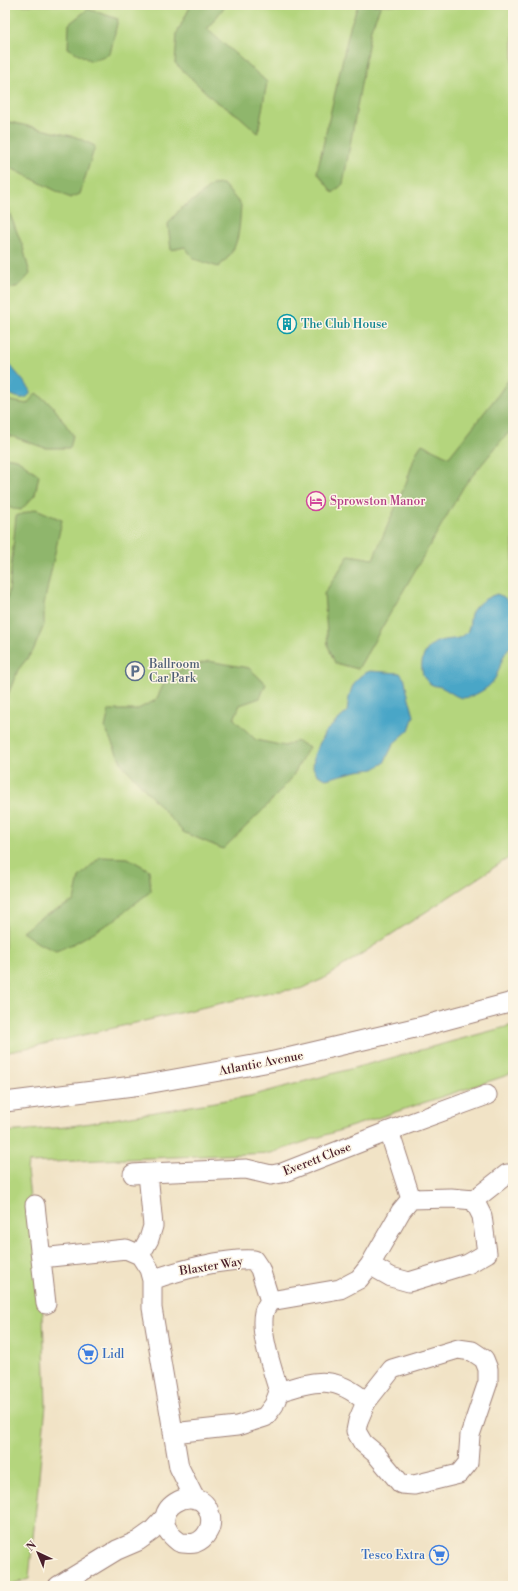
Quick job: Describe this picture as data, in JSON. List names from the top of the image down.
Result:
{
  "streets": {
    "street": ["Atlantic Avenue", "Everett Close", "Blaxter Way"]
  },
  "places": {
    "building": ["The Club House"],
    "hotel": ["Sprowston Manor"],
    "parking": ["Ballroom Car Park"],
    "supermarket": ["Lidl", "Tesco Extra"]
  },
  "north": "top left"
}
